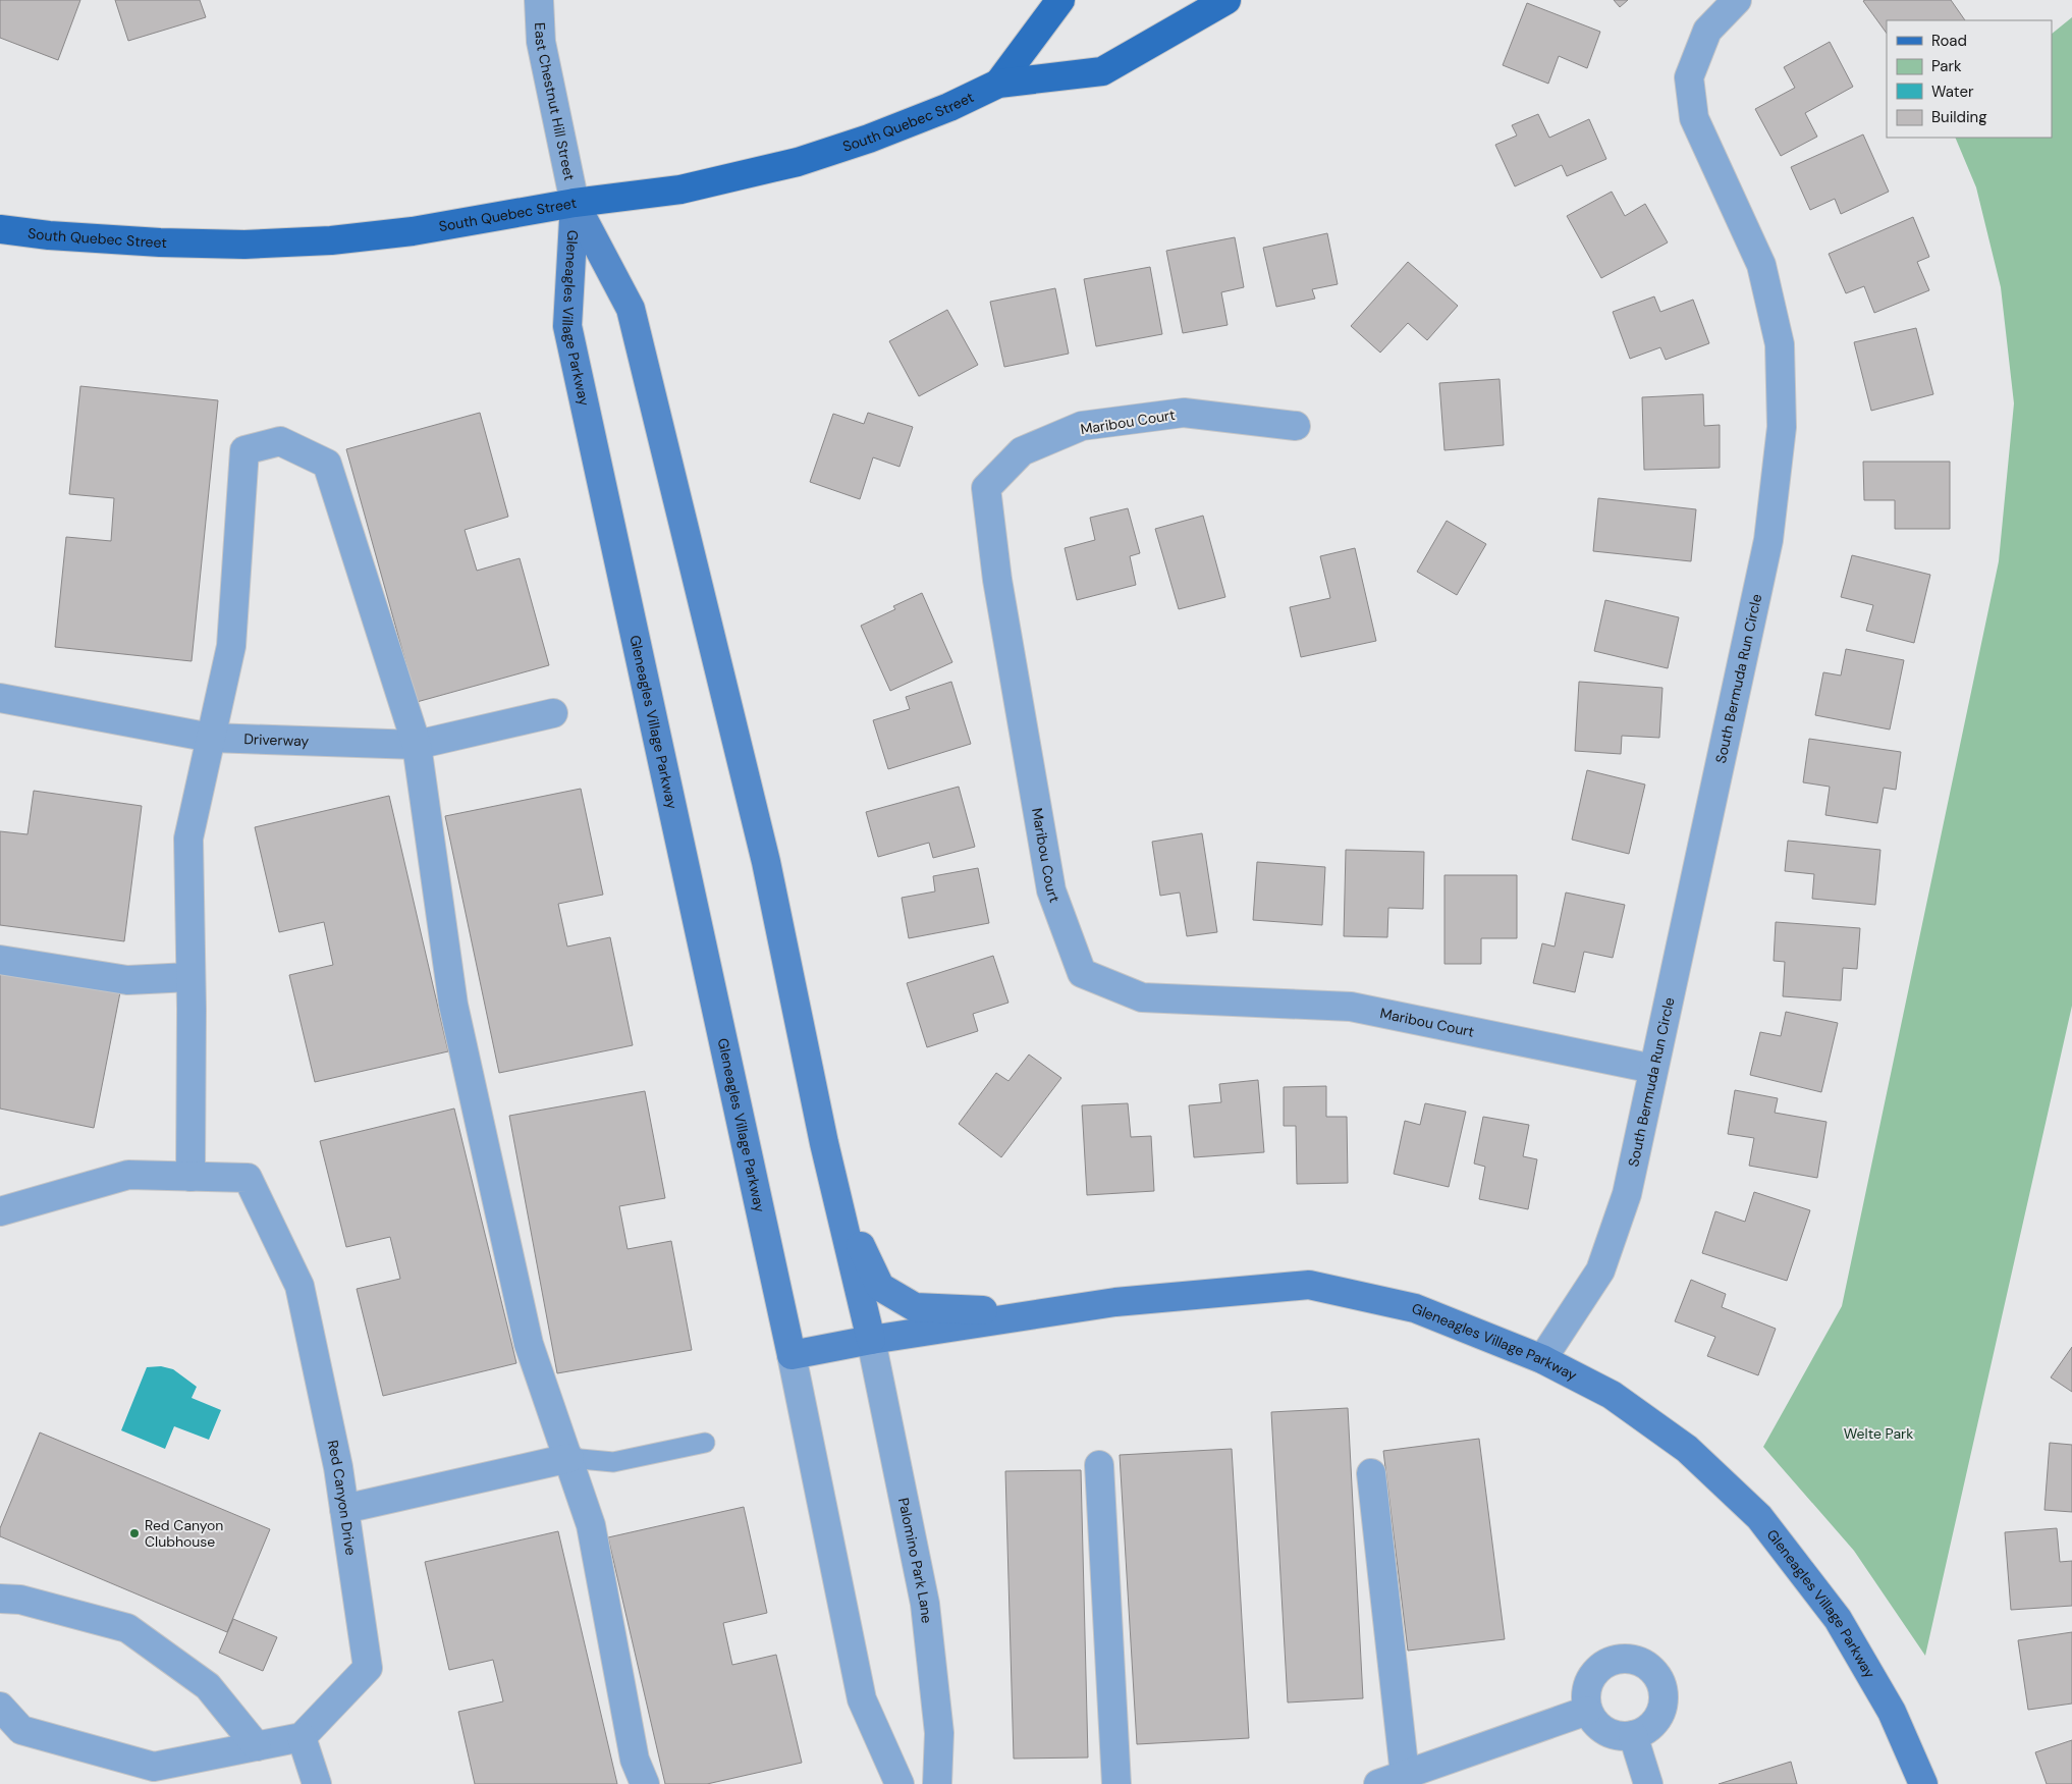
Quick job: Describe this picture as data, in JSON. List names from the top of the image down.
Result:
{
  "streets": {
    "main road": ["South Quebec Street"],
    "street": [
      "East Chestnut Hill Street",
      "Gleneagles Village Parkway",
      "Maribou Court",
      "South Bermuda Run Circle",
      "Driverway",
      "Red Canyon Drive",
      "Palomino Park Lane"
    ]
  },
  "crossings": [
    ["East Chestnut Hill Street", "South Quebec Street"],
    ["East Chestnut Hill Street", "Gleneagles Village Parkway"],
    ["South Quebec Street", "Gleneagles Village Parkway"],
    ["Gleneagles Village Parkway", "South Bermuda Run Circle"],
    ["Gleneagles Village Parkway", "Palomino Park Lane"],
    ["Maribou Court", "South Bermuda Run Circle"]
  ],
  "parks": ["Welte Park"],
  "places": ["Red Canyon Clubhouse"],
  "legend": [
    "Road",
    "Park",
    "Water",
    "Building"
  ]
}
